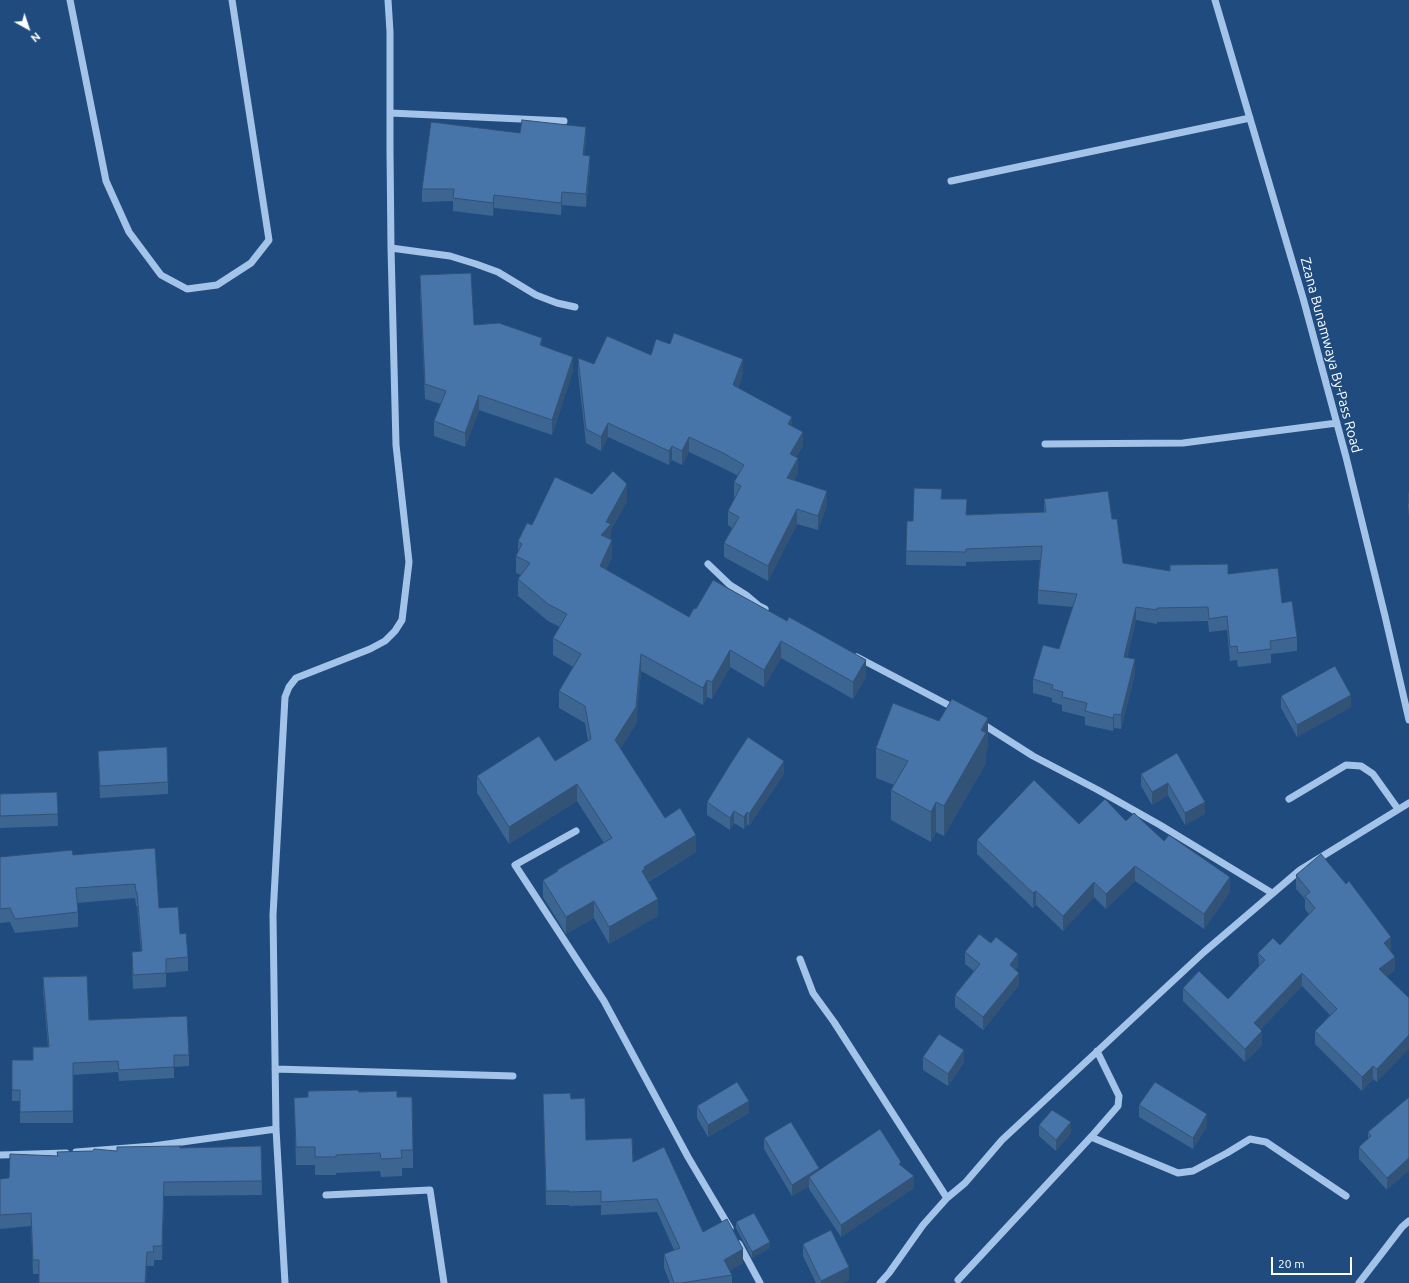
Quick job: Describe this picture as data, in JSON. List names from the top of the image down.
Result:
{
  "streets": {
    "street": ["Zzana Bunamwaya By-Pass Road"]
  },
  "scale_bar": "20 m",
  "north": "bottom right"
}
